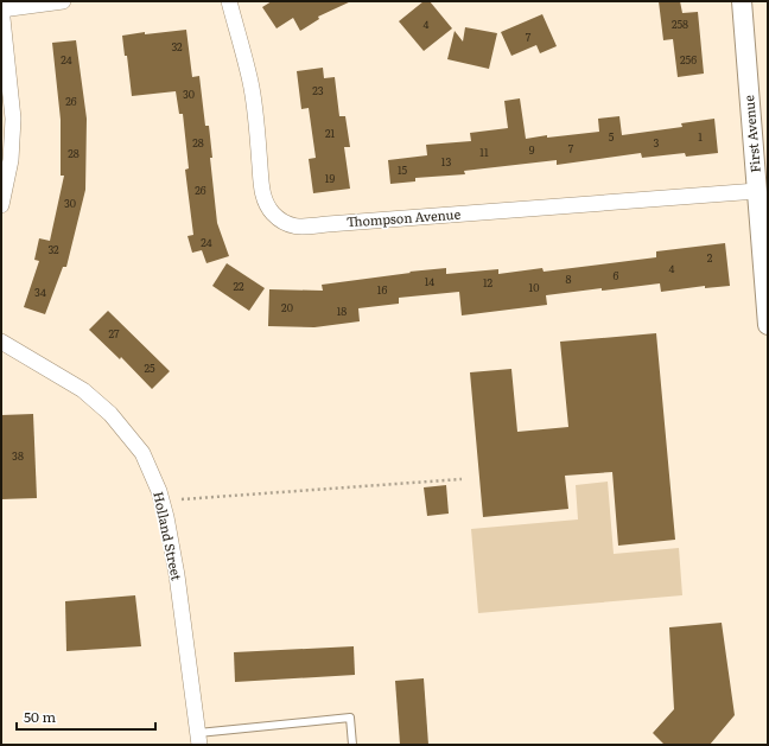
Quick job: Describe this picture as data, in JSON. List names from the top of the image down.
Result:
{
  "streets": {
    "street": ["First Avenue", "Thompson Avenue", "Holland Street"]
  },
  "crossings": [
    ["First Avenue", "Thompson Avenue"]
  ],
  "house_numbers": [
    "4",
    "258",
    "7",
    "32",
    "24",
    "256",
    "23",
    "30",
    "26",
    "21",
    "5",
    "1",
    "28",
    "3",
    "7",
    "9",
    "11",
    "28",
    "13",
    "15",
    "19",
    "26",
    "30",
    "24",
    "32",
    "2",
    "4",
    "6",
    "8",
    "14",
    "12",
    "22",
    "10",
    "16",
    "34",
    "20",
    "18",
    "27",
    "25",
    "38"
  ],
  "scale_bar": "50 m"
}
